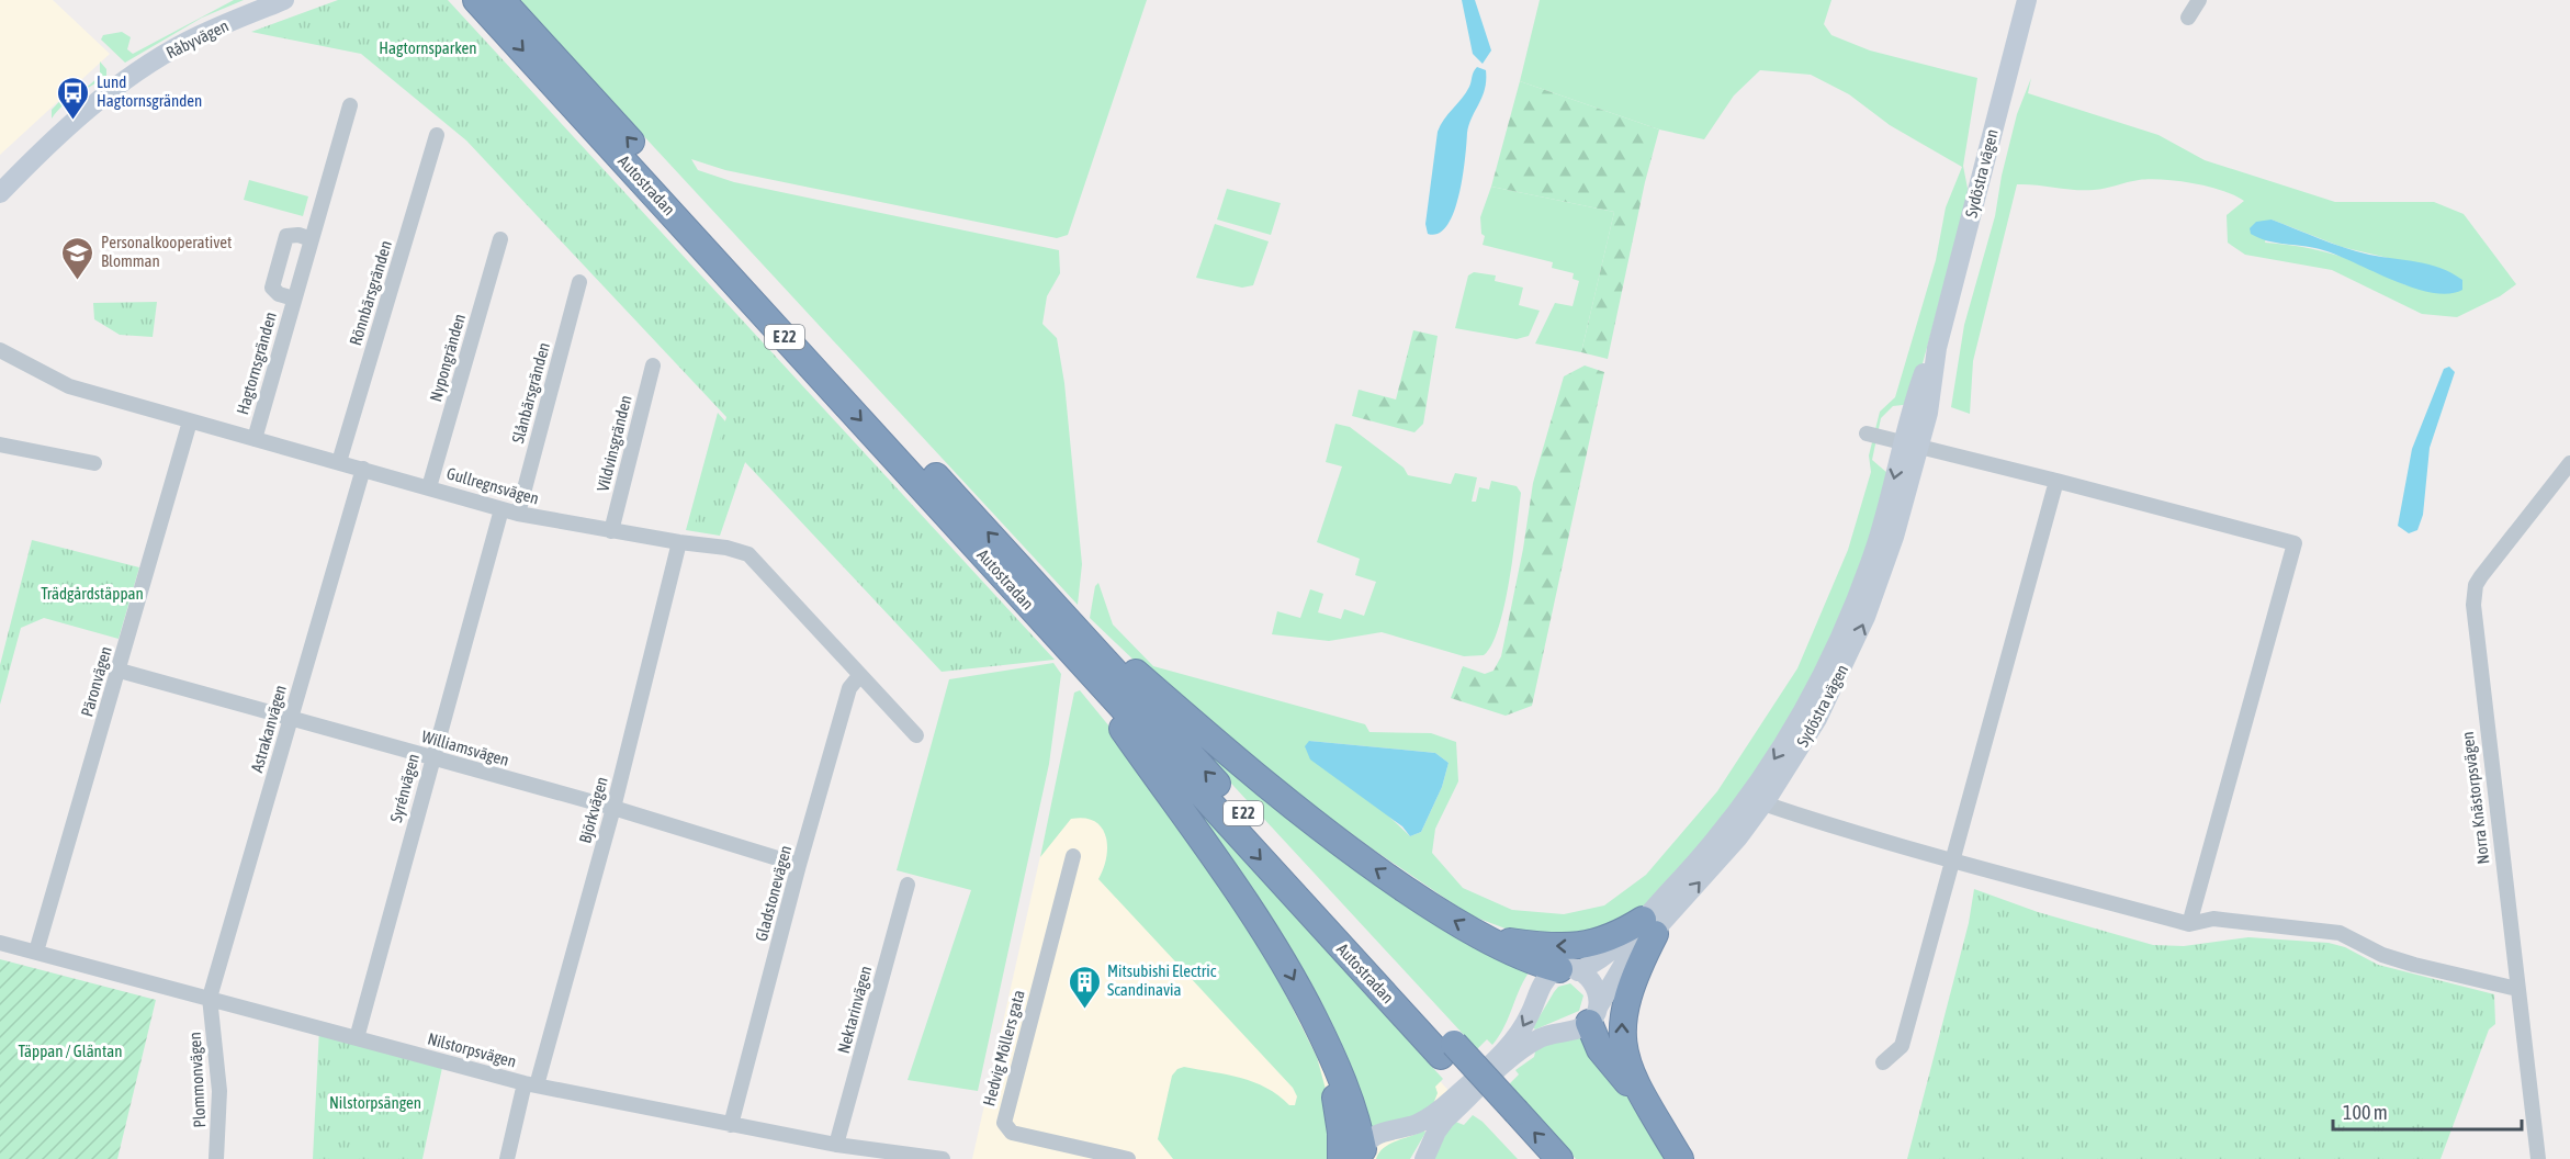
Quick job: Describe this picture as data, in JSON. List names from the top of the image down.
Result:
{
  "streets": {
    "highway": ["Autostradan", "E 22"],
    "main road": ["Råbyvägen", "Sydöstra vägen"],
    "street": [
      "Rönnbärsgränden",
      "Nypongränden",
      "Hagtornsgränden",
      "Slånbärsgränden",
      "Vildvinsgränden",
      "Gullregnsvägen",
      "Päronvägen",
      "Astrakanvägen",
      "Williamsvägen",
      "Syrénvägen",
      "Norra Knästorpsvägen",
      "Björkvägen",
      "Gladstonevägen",
      "Nektarinvägen",
      "Hedvig Möllers gata",
      "Nilstorpsvägen",
      "Plommonvägen"
    ]
  },
  "crossings": [
    ["Rönnbärsgränden", "Gullregnsvägen"],
    ["Nypongränden", "Gullregnsvägen"],
    ["Hagtornsgränden", "Gullregnsvägen"],
    ["Slånbärsgränden", "Gullregnsvägen"],
    ["Vildvinsgränden", "Gullregnsvägen"],
    ["Gullregnsvägen", "Päronvägen"],
    ["Gullregnsvägen", "Astrakanvägen"],
    ["Gullregnsvägen", "Syrénvägen"],
    ["Gullregnsvägen", "Björkvägen"],
    ["Gullregnsvägen", "Gladstonevägen"],
    ["Päronvägen", "Williamsvägen"],
    ["Päronvägen", "Nilstorpsvägen"],
    ["Astrakanvägen", "Williamsvägen"],
    ["Astrakanvägen", "Nilstorpsvägen"],
    ["Astrakanvägen", "Plommonvägen"],
    ["Williamsvägen", "Syrénvägen"],
    ["Williamsvägen", "Björkvägen"],
    ["Williamsvägen", "Gladstonevägen"],
    ["Syrénvägen", "Nilstorpsvägen"],
    ["Björkvägen", "Nilstorpsvägen"],
    ["Gladstonevägen", "Nilstorpsvägen"],
    ["Nektarinvägen", "Nilstorpsvägen"],
    ["Nilstorpsvägen", "Plommonvägen"]
  ],
  "parks": [
    "Hagtornsparken",
    "Trädgårdstäppan",
    "Täppan / Gläntan",
    "Nilstorpsängen"
  ],
  "places": {
    "bus stop": ["Lund Hagtornsgränden"],
    "school or university": ["Personalkooperativet Blomman"],
    "building": ["Mitsubishi Electric Scandinavia"]
  },
  "scale_bar": "100 m"
}
